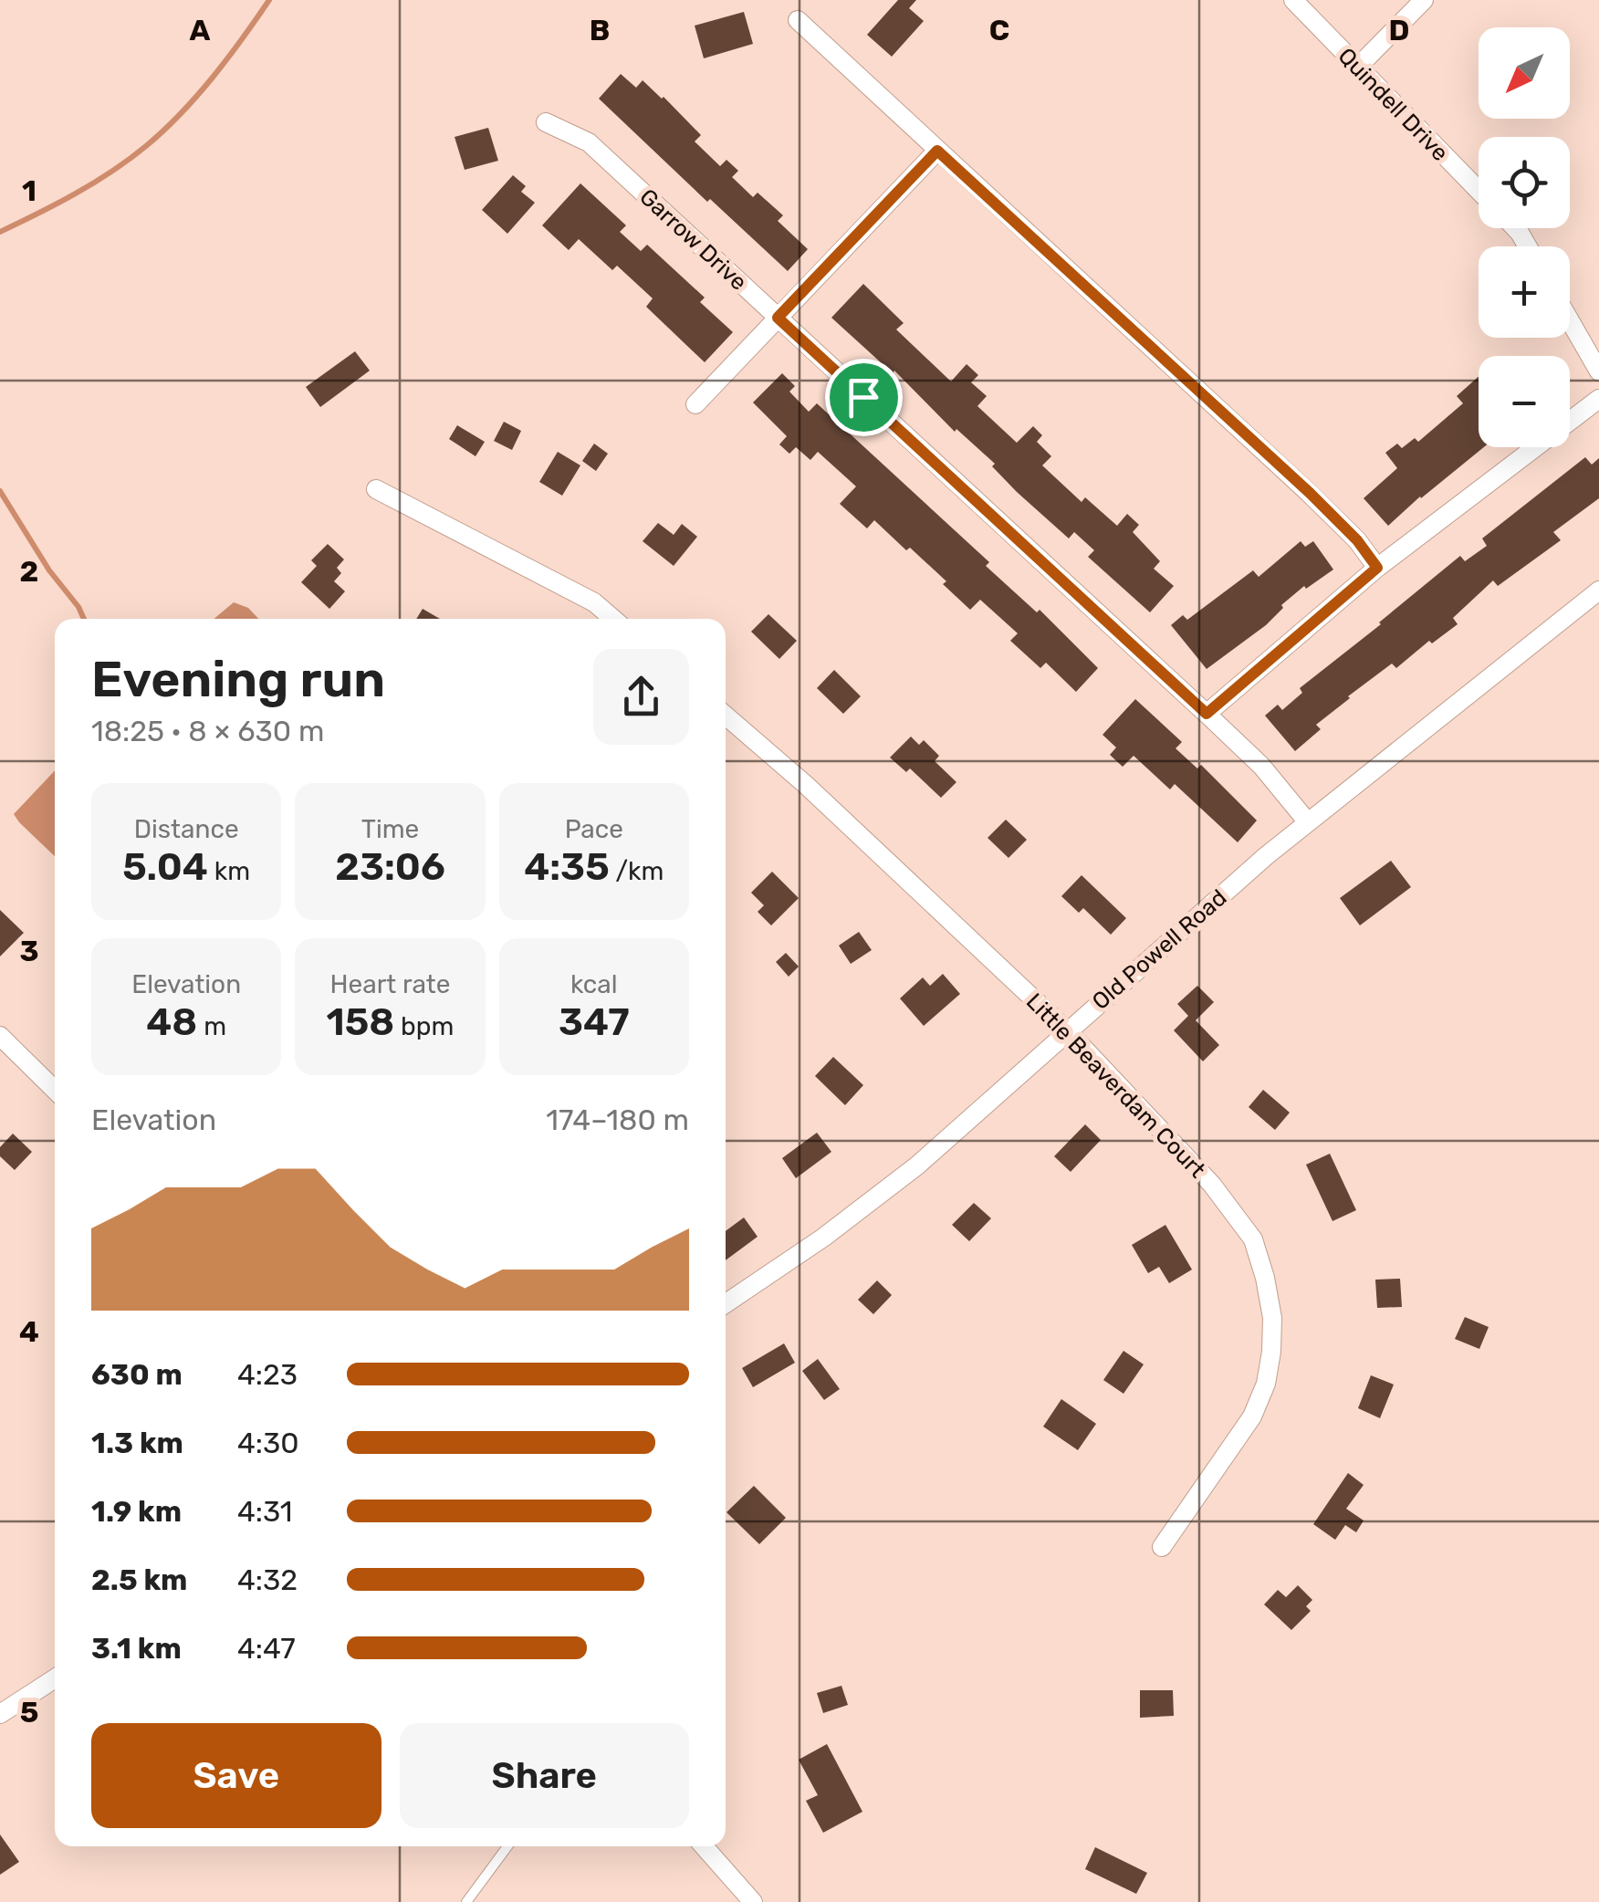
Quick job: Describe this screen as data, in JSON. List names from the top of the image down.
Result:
{
  "streets": {
    "street": [
      "Quindell Drive",
      "Garrow Drive",
      "Old Powell Road",
      "Little Beaverdam Court"
    ]
  },
  "crossings": [
    ["Garrow Drive", "Old Powell Road"],
    ["Old Powell Road", "Little Beaverdam Court"]
  ],
  "north": "bottom left",
  "page": {
    "map_buttons": ["+", "−"],
    "heading": ["Evening run", "18:25 · 8 × 630 m"],
    "stats": [
      ["Distance", "5.04 km"],
      ["Time", "23:06"],
      ["Pace", "4:35 /km"],
      ["Elevation", "48 m"],
      ["Heart rate", "158 bpm"],
      ["kcal", "347"]
    ],
    "chart": ["Elevation", "174–180 m"],
    "list": [
      {
        "name": "630 m",
        "note": "4:23"
      },
      {
        "name": "1.3 km",
        "note": "4:30"
      },
      {
        "name": "1.9 km",
        "note": "4:31"
      },
      {
        "name": "2.5 km",
        "note": "4:32"
      },
      {
        "name": "3.1 km",
        "note": "4:47"
      }
    ],
    "buttons": ["Save", "Share"]
  },
  "grid": {
    "columns": [
      "A",
      "B",
      "C",
      "D"
    ],
    "rows": [
      "1",
      "2",
      "3",
      "4",
      "5"
    ]
  }
}
